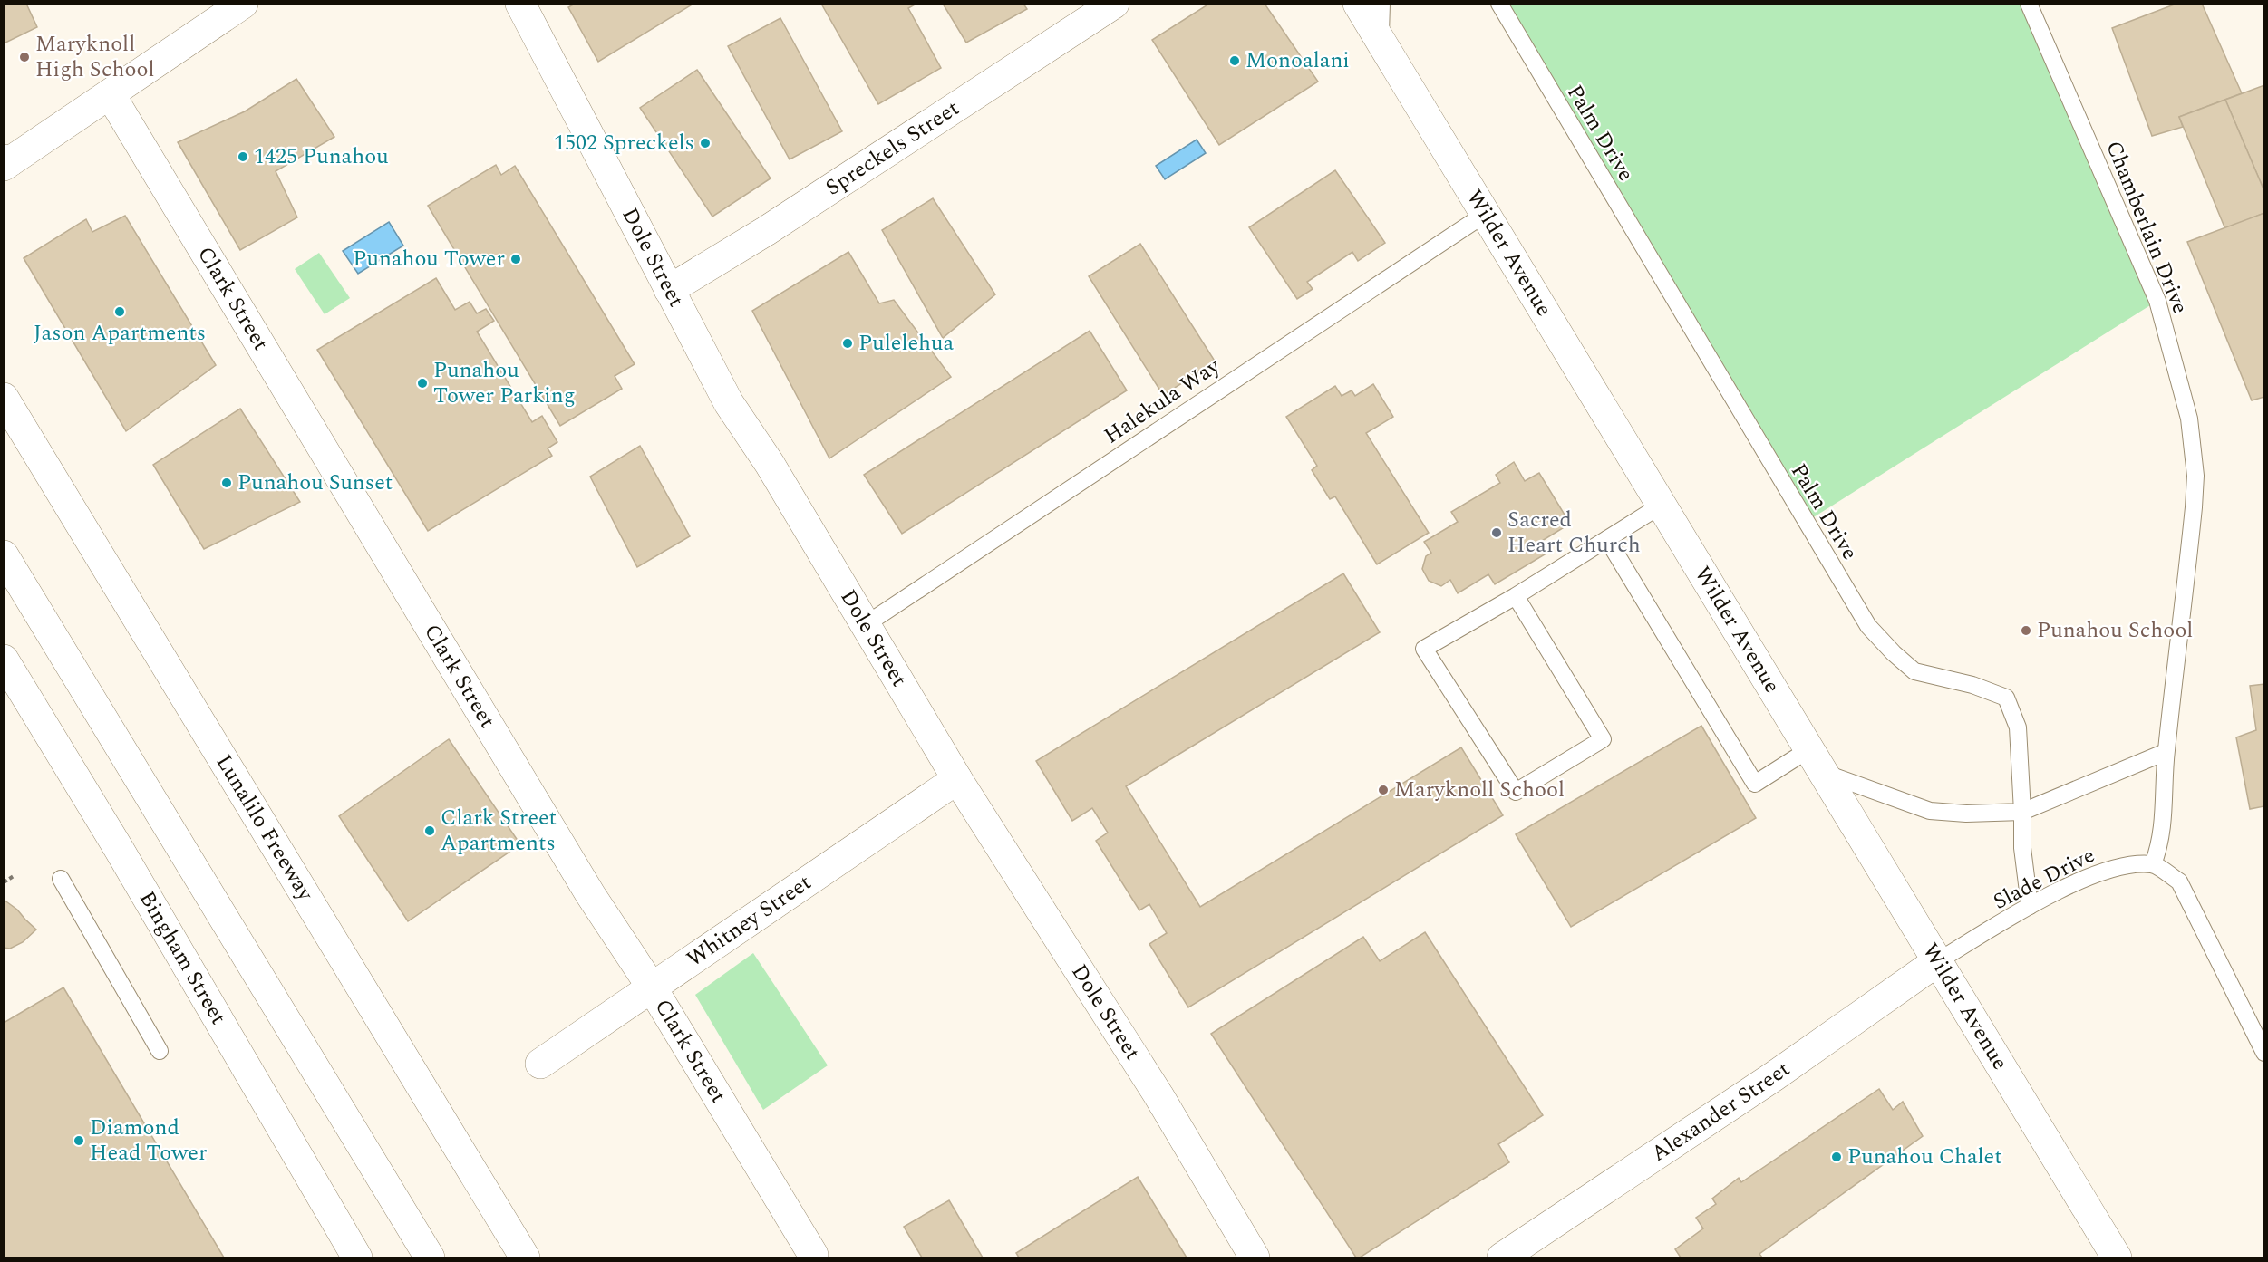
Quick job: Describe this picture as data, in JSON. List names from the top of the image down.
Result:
{
  "streets": {
    "main road": [
      "Spreckels Street",
      "Wilder Avenue",
      "Dole Street",
      "Clark Street",
      "Lunalilo Freeway",
      "Whitney Street",
      "Bingham Street",
      "Alexander Street"
    ],
    "lane": [
      "Palm Drive",
      "Chamberlain Drive",
      "Halekula Way",
      "Slade Drive"
    ]
  },
  "crossings": [
    ["Spreckels Street", "Dole Street"],
    ["Chamberlain Drive", "Slade Drive"],
    ["Wilder Avenue", "Halekula Way"],
    ["Wilder Avenue", "Slade Drive"],
    ["Wilder Avenue", "Alexander Street"],
    ["Dole Street", "Halekula Way"],
    ["Dole Street", "Whitney Street"],
    ["Clark Street", "Whitney Street"],
    ["Slade Drive", "Alexander Street"]
  ],
  "places": [
    "Maryknoll High School",
    "Monoalani",
    "1502 Spreckels",
    "1425 Punahou",
    "Punahou Tower",
    "Jason Apartments",
    "Pulelehua",
    "Punahou Tower Parking",
    "Punahou Sunset",
    "Sacred Heart Church",
    "Punahou School",
    "Maryknoll School",
    "Clark Street Apartments",
    "Diamond Head Tower",
    "Punahou Chalet"
  ]
}
